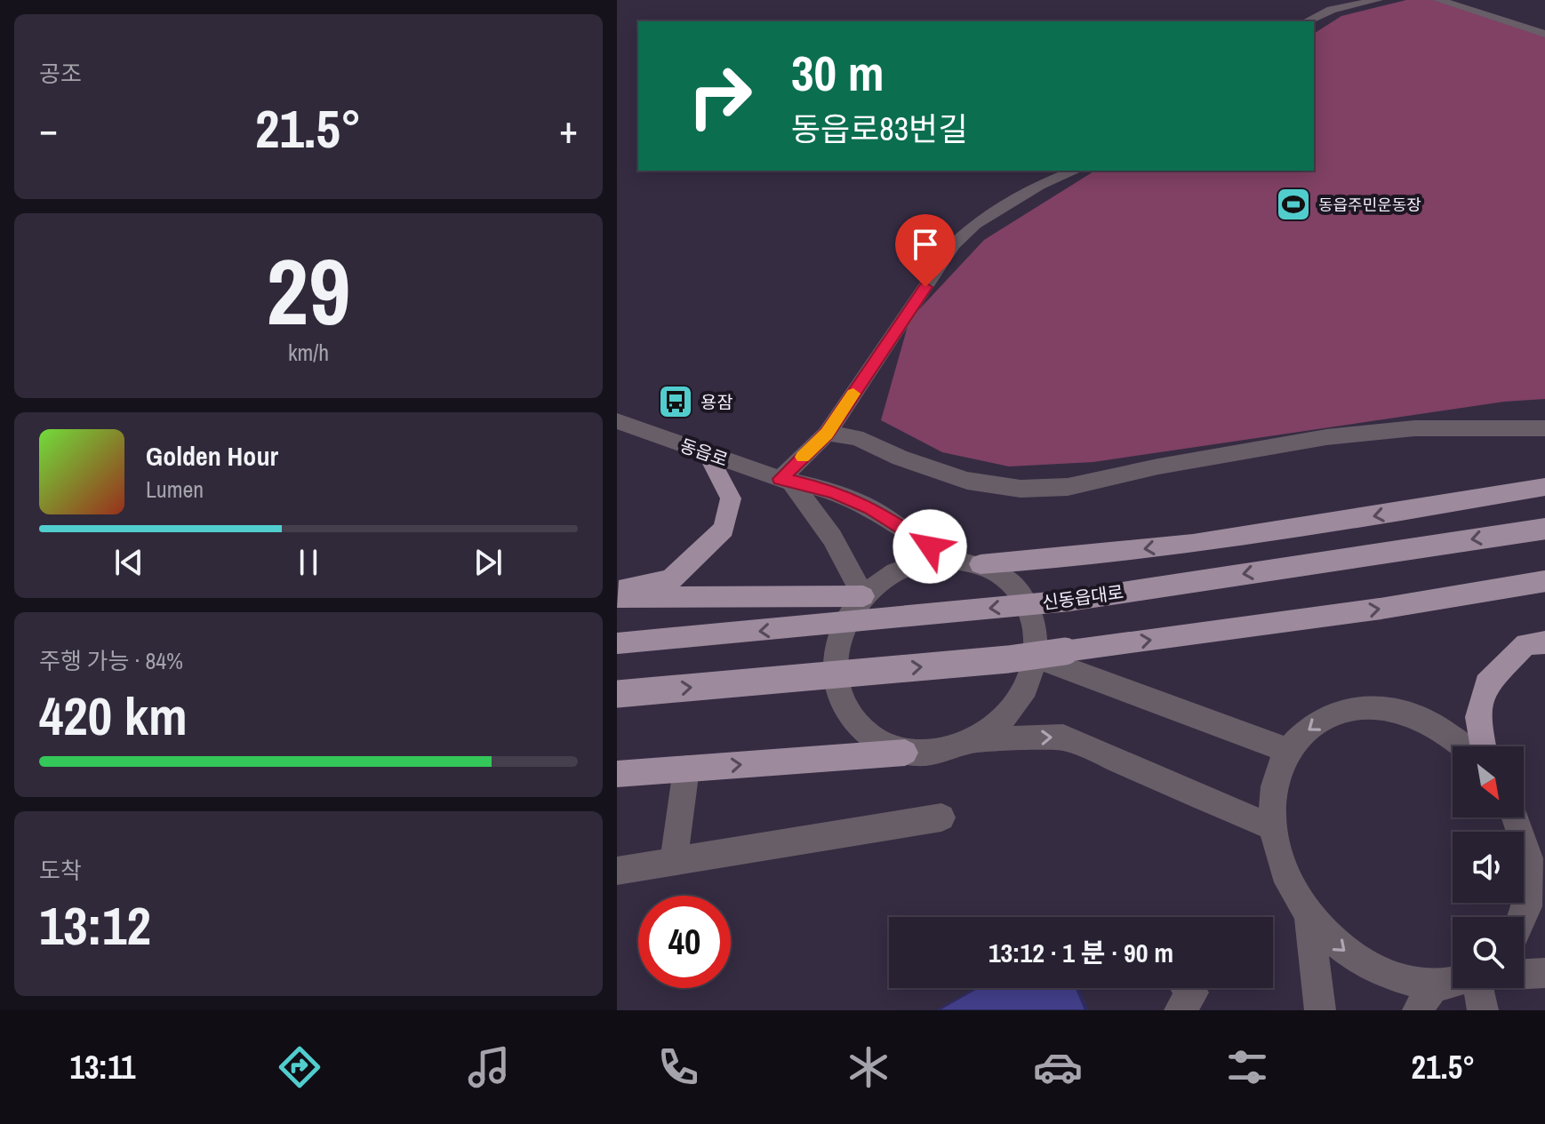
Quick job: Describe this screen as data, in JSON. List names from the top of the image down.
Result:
{
  "streets": {
    "main road": ["신동읍대로"],
    "street": ["동읍로"]
  },
  "places": {
    "sports": ["동읍주민운동장"],
    "bus stop": ["용잠"]
  },
  "north": "bottom right",
  "page": {
    "tile": [
      "공조",
      ["29", "km/h"],
      ["주행 가능 · 84%", "420 km"],
      ["도착", "13:12"]
    ],
    "turn": ["30 m", "동읍로83번길"],
    "heat": ["−", "21.5°", "+"],
    "song": ["Golden Hour", "Lumen"],
    "limit": "40",
    "trip": "13:12 · 1 분 · 90 m",
    "tabs": ["13:11", "21.5°"]
  }
}
